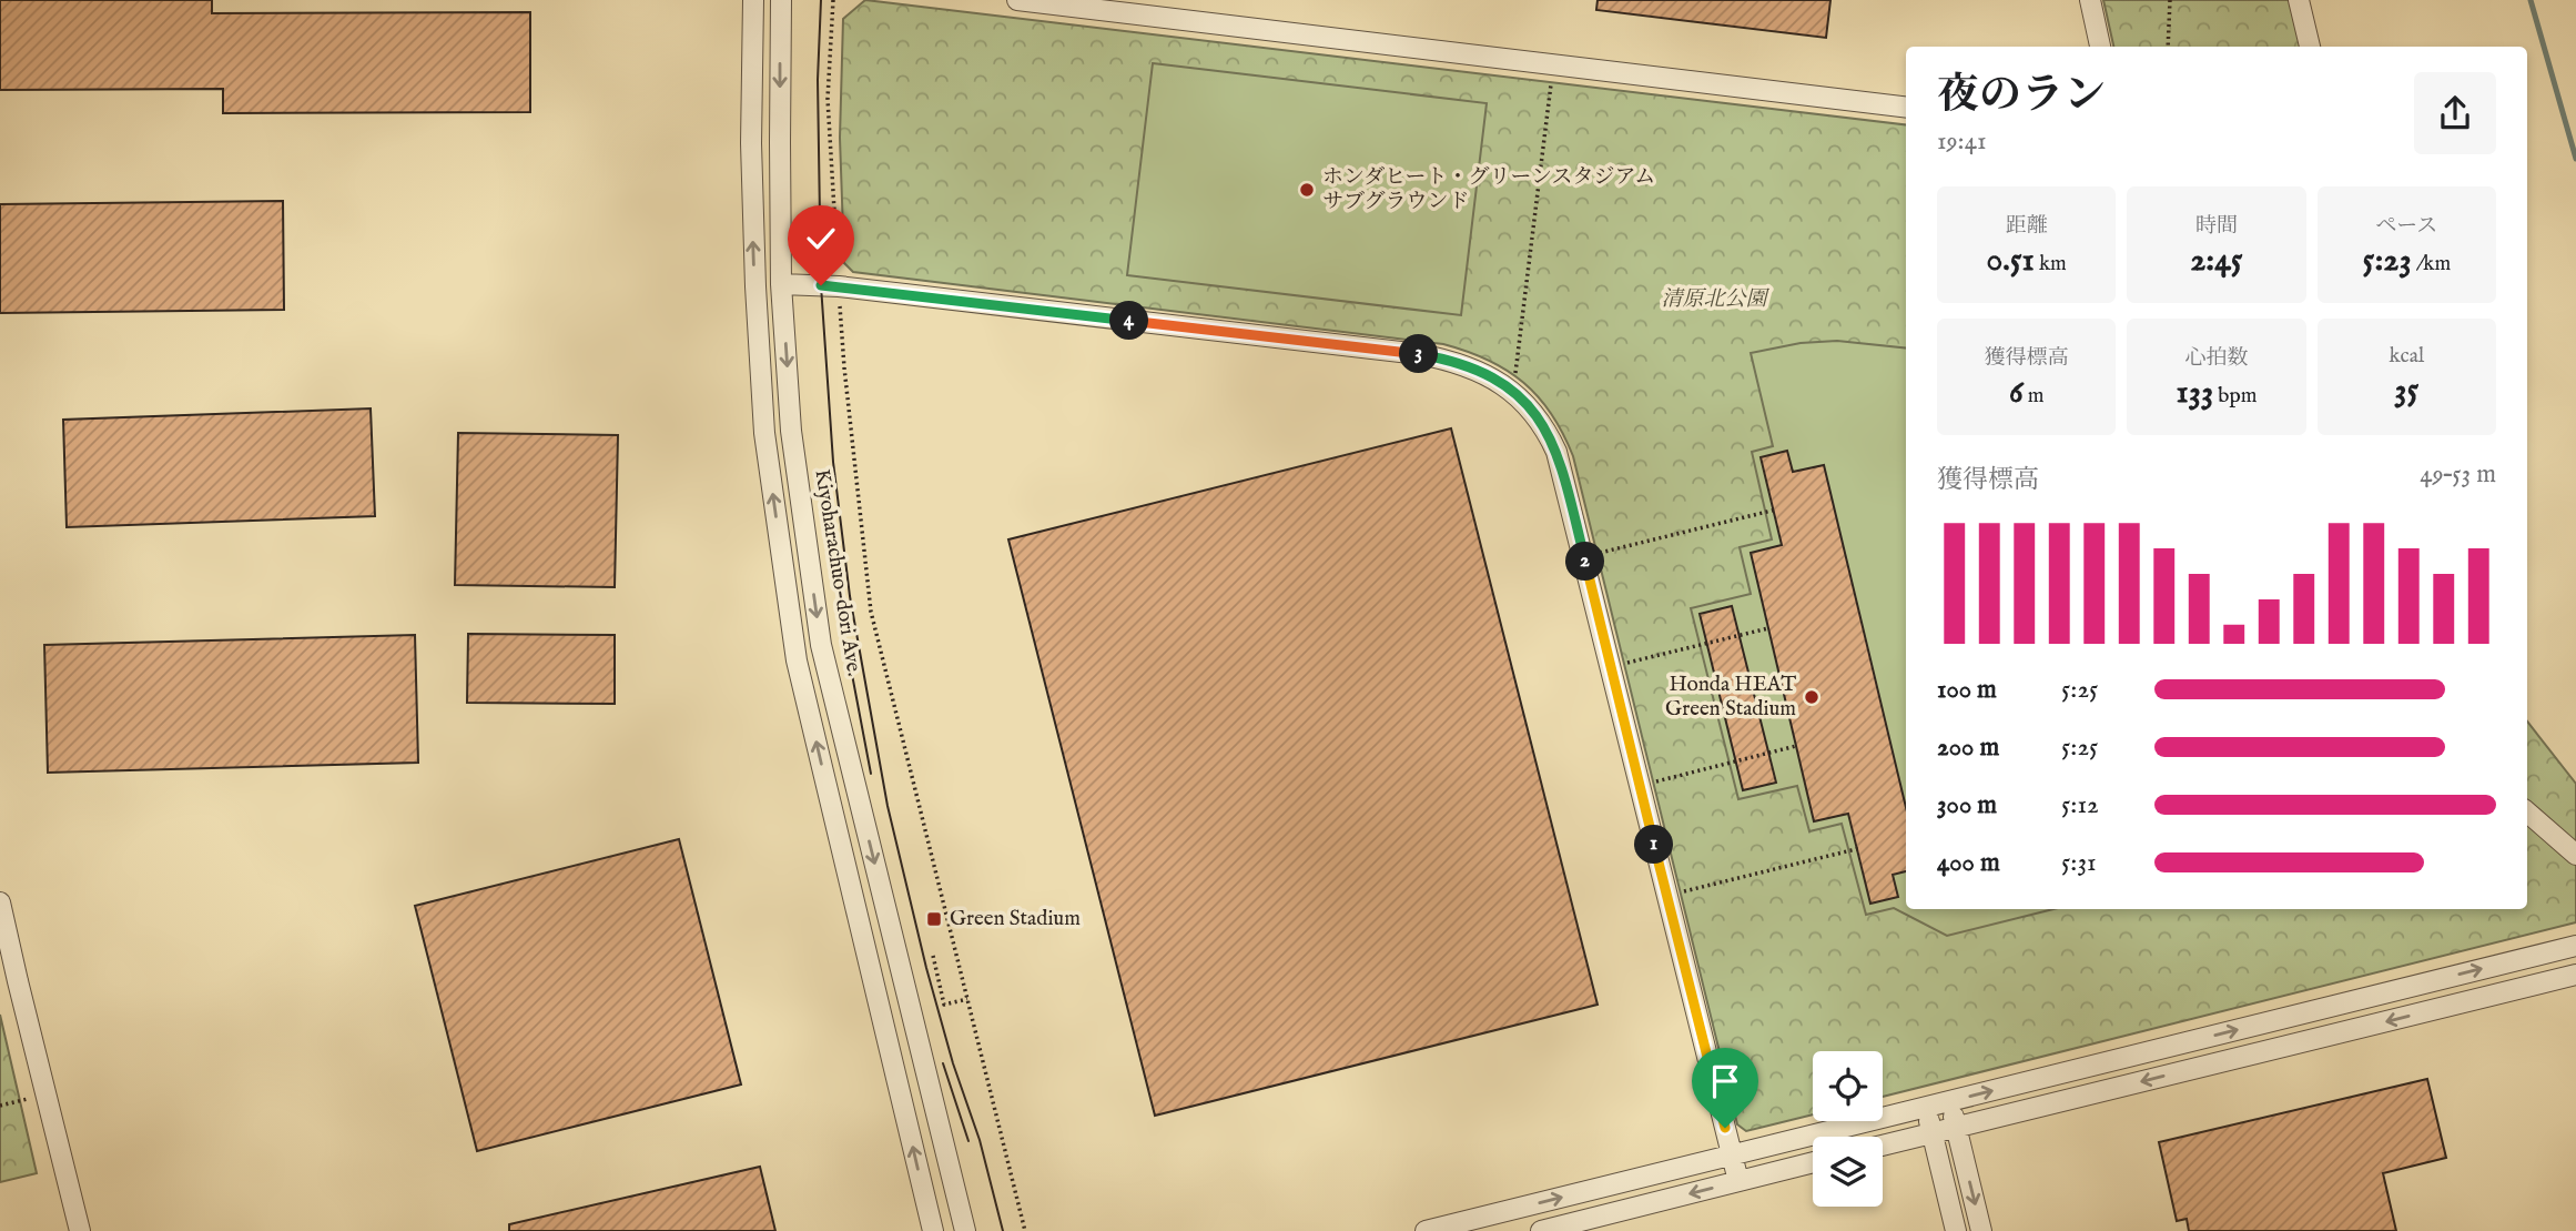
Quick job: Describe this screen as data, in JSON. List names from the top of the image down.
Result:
{
  "streets": {
    "street": ["Kiyoharachuo-dori Ave."]
  },
  "parks": ["清原北公園"],
  "places": {
    "other": ["ホンダヒート・グリーンスタジアム サブグラウンド", "Honda HEAT Green Stadium"],
    "transit": ["Green Stadium"]
  },
  "page": {
    "heading": ["夜のラン", "19:41"],
    "stats": [
      ["距離", "0.51 km"],
      ["時間", "2:45"],
      ["ペース", "5:23 /km"],
      ["獲得標高", "6 m"],
      ["心拍数", "133 bpm"],
      ["kcal", "35"]
    ],
    "pins": [
      "4",
      "3",
      "2",
      "1"
    ],
    "chart": ["獲得標高", "49–53 m"],
    "list": [
      {
        "name": "100 m",
        "note": "5:25"
      },
      {
        "name": "200 m",
        "note": "5:25"
      },
      {
        "name": "300 m",
        "note": "5:12"
      },
      {
        "name": "400 m",
        "note": "5:31"
      }
    ]
  }
}
